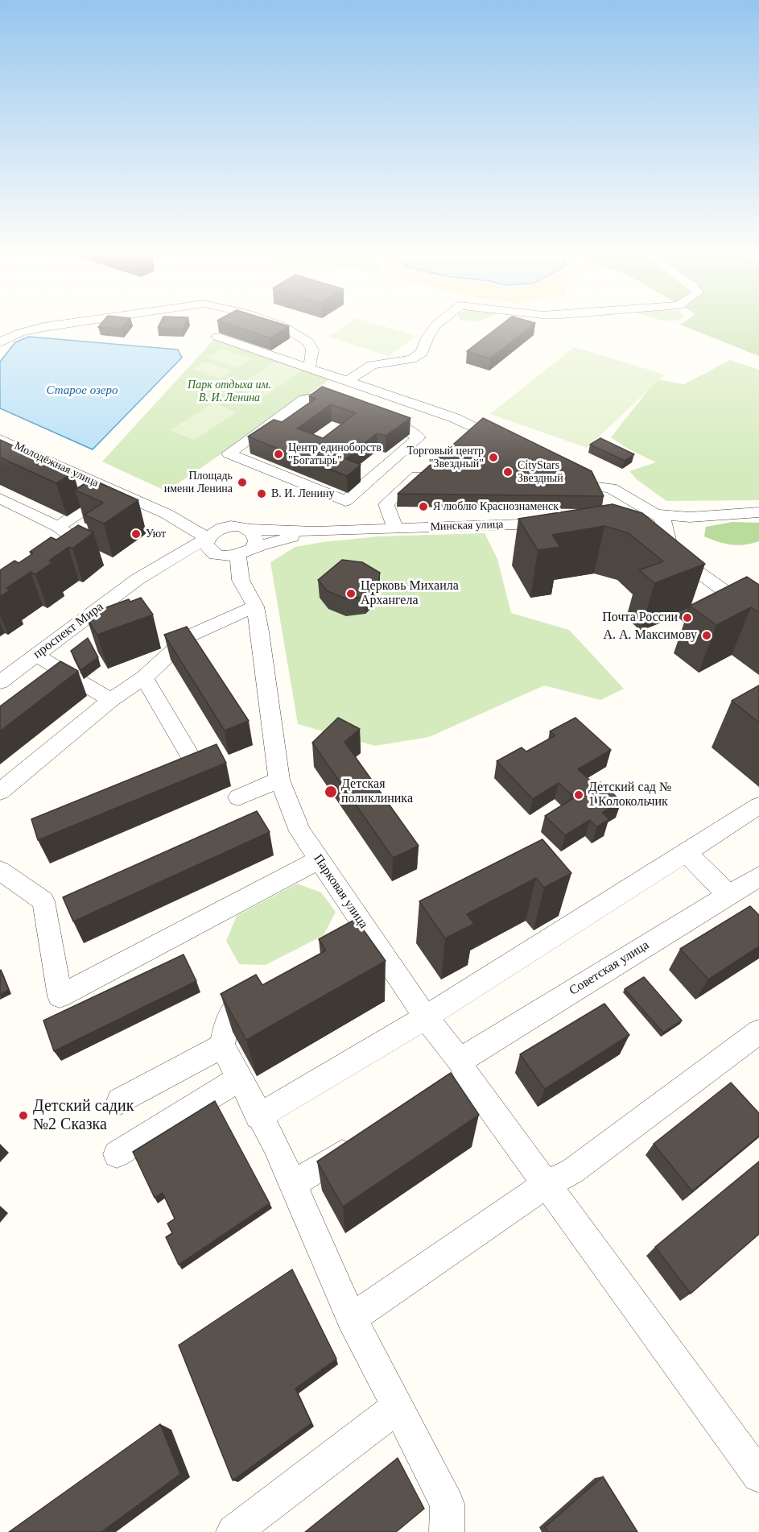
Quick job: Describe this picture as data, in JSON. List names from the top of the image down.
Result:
{
  "streets": {
    "street": [
      "Молодёжная улица",
      "Минская улица",
      "проспект Мира",
      "Парковая улица",
      "Советская улица"
    ]
  },
  "crossings": [
    ["Молодёжная улица", "Минская улица"],
    ["Молодёжная улица", "проспект Мира"],
    ["Молодёжная улица", "Парковая улица"],
    ["Минская улица", "проспект Мира"],
    ["Минская улица", "Парковая улица"],
    ["проспект Мира", "Парковая улица"],
    ["Парковая улица", "Советская улица"]
  ],
  "water": ["Старое озеро"],
  "parks": ["Парк отдыха им. В. И. Ленина"],
  "places": [
    "Центр единоборств \"Богатырь\"",
    "Торговый центр \"Звездный\"",
    "CityStars Звездный",
    "Площадь имени Ленина",
    "В. И. Ленину",
    "Я люблю Краснознаменск",
    "Уют",
    "Церковь Михаила Архангела",
    "Почта России",
    "А. А. Максимову",
    "Детская поликлиника",
    "Детский сад № 1 Колокольчик",
    "Детский садик №2 Сказка"
  ]
}
